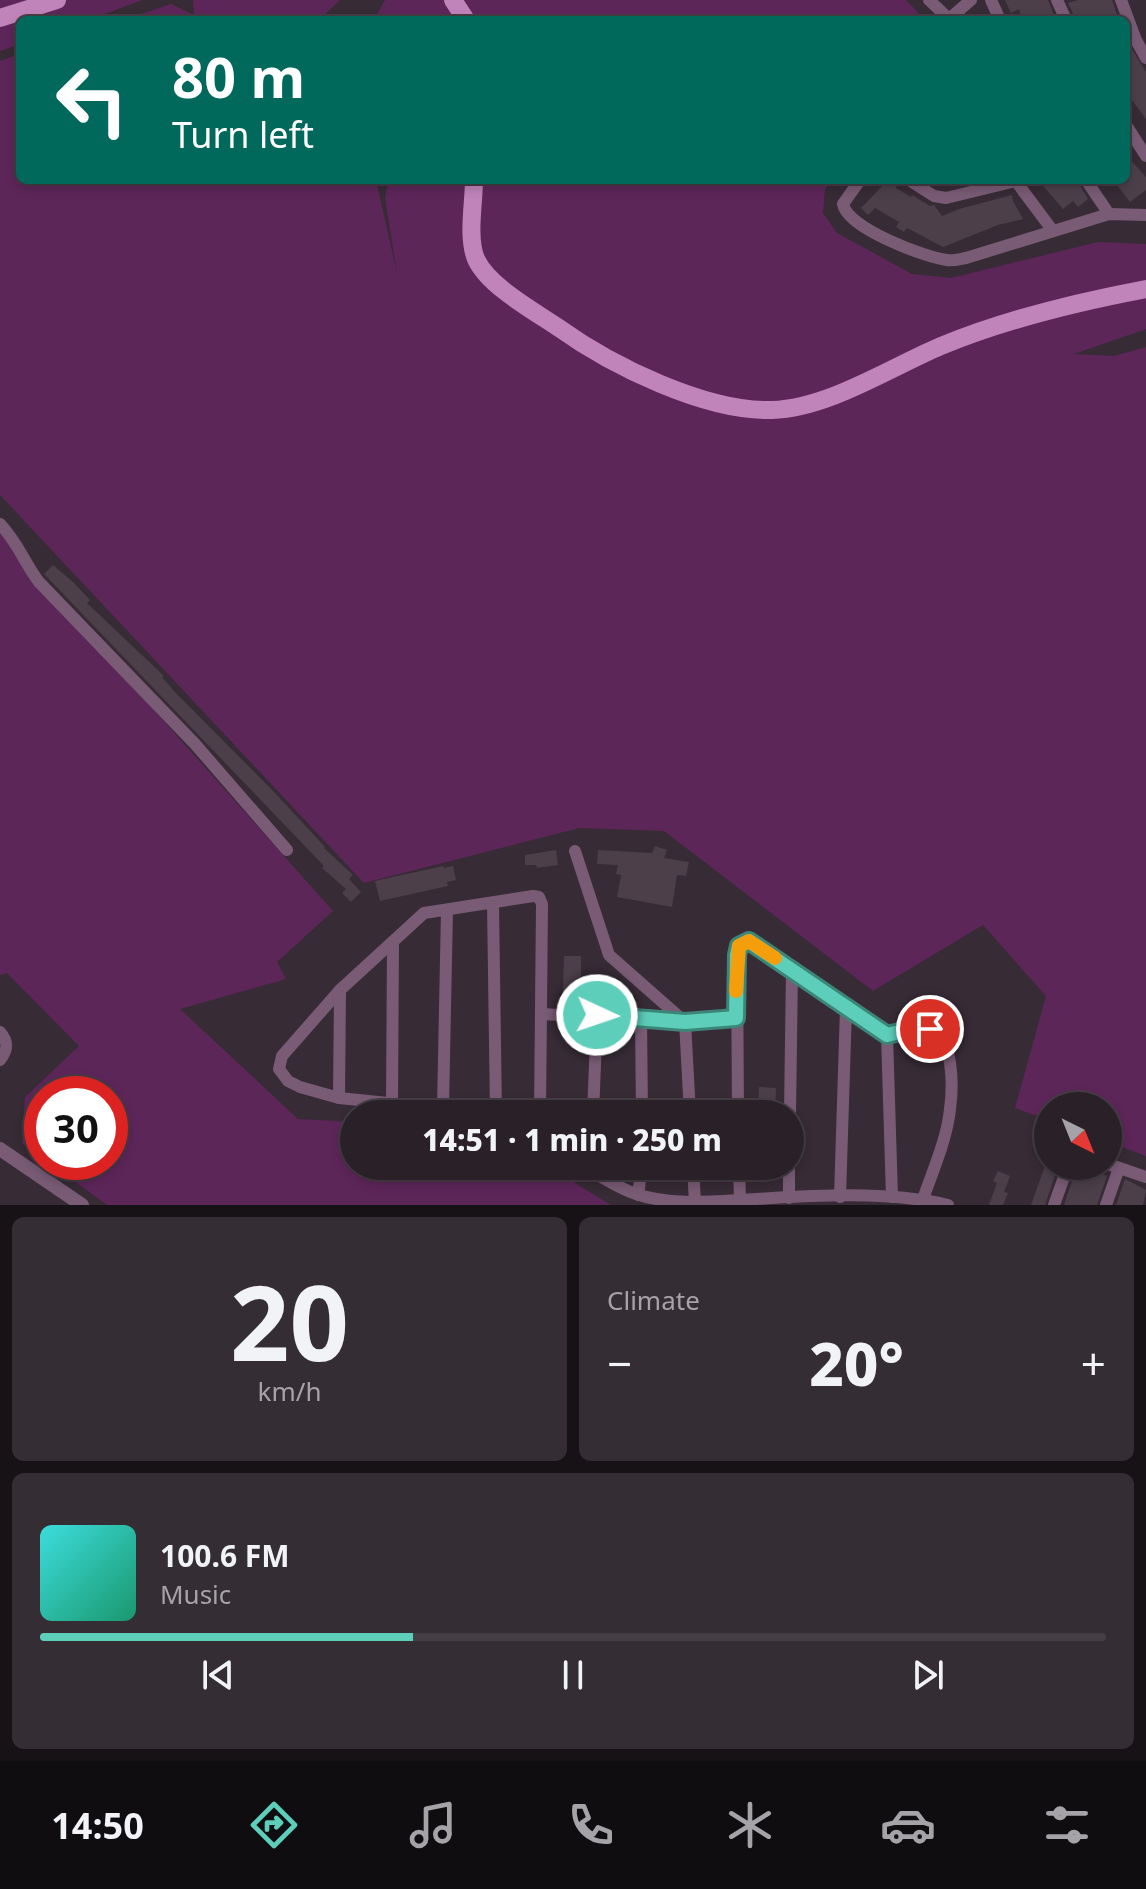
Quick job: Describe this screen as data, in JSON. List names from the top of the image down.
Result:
{
  "north": "bottom right",
  "page": {
    "turn": ["80 m", "Turn left"],
    "limit": "30",
    "trip": "14:51 · 1 min · 250 m",
    "tile": [
      ["20", "km/h"],
      "Climate"
    ],
    "heat": ["−", "20°", "+"],
    "song": ["100.6 FM", "Music"],
    "tabs": "14:50"
  }
}
